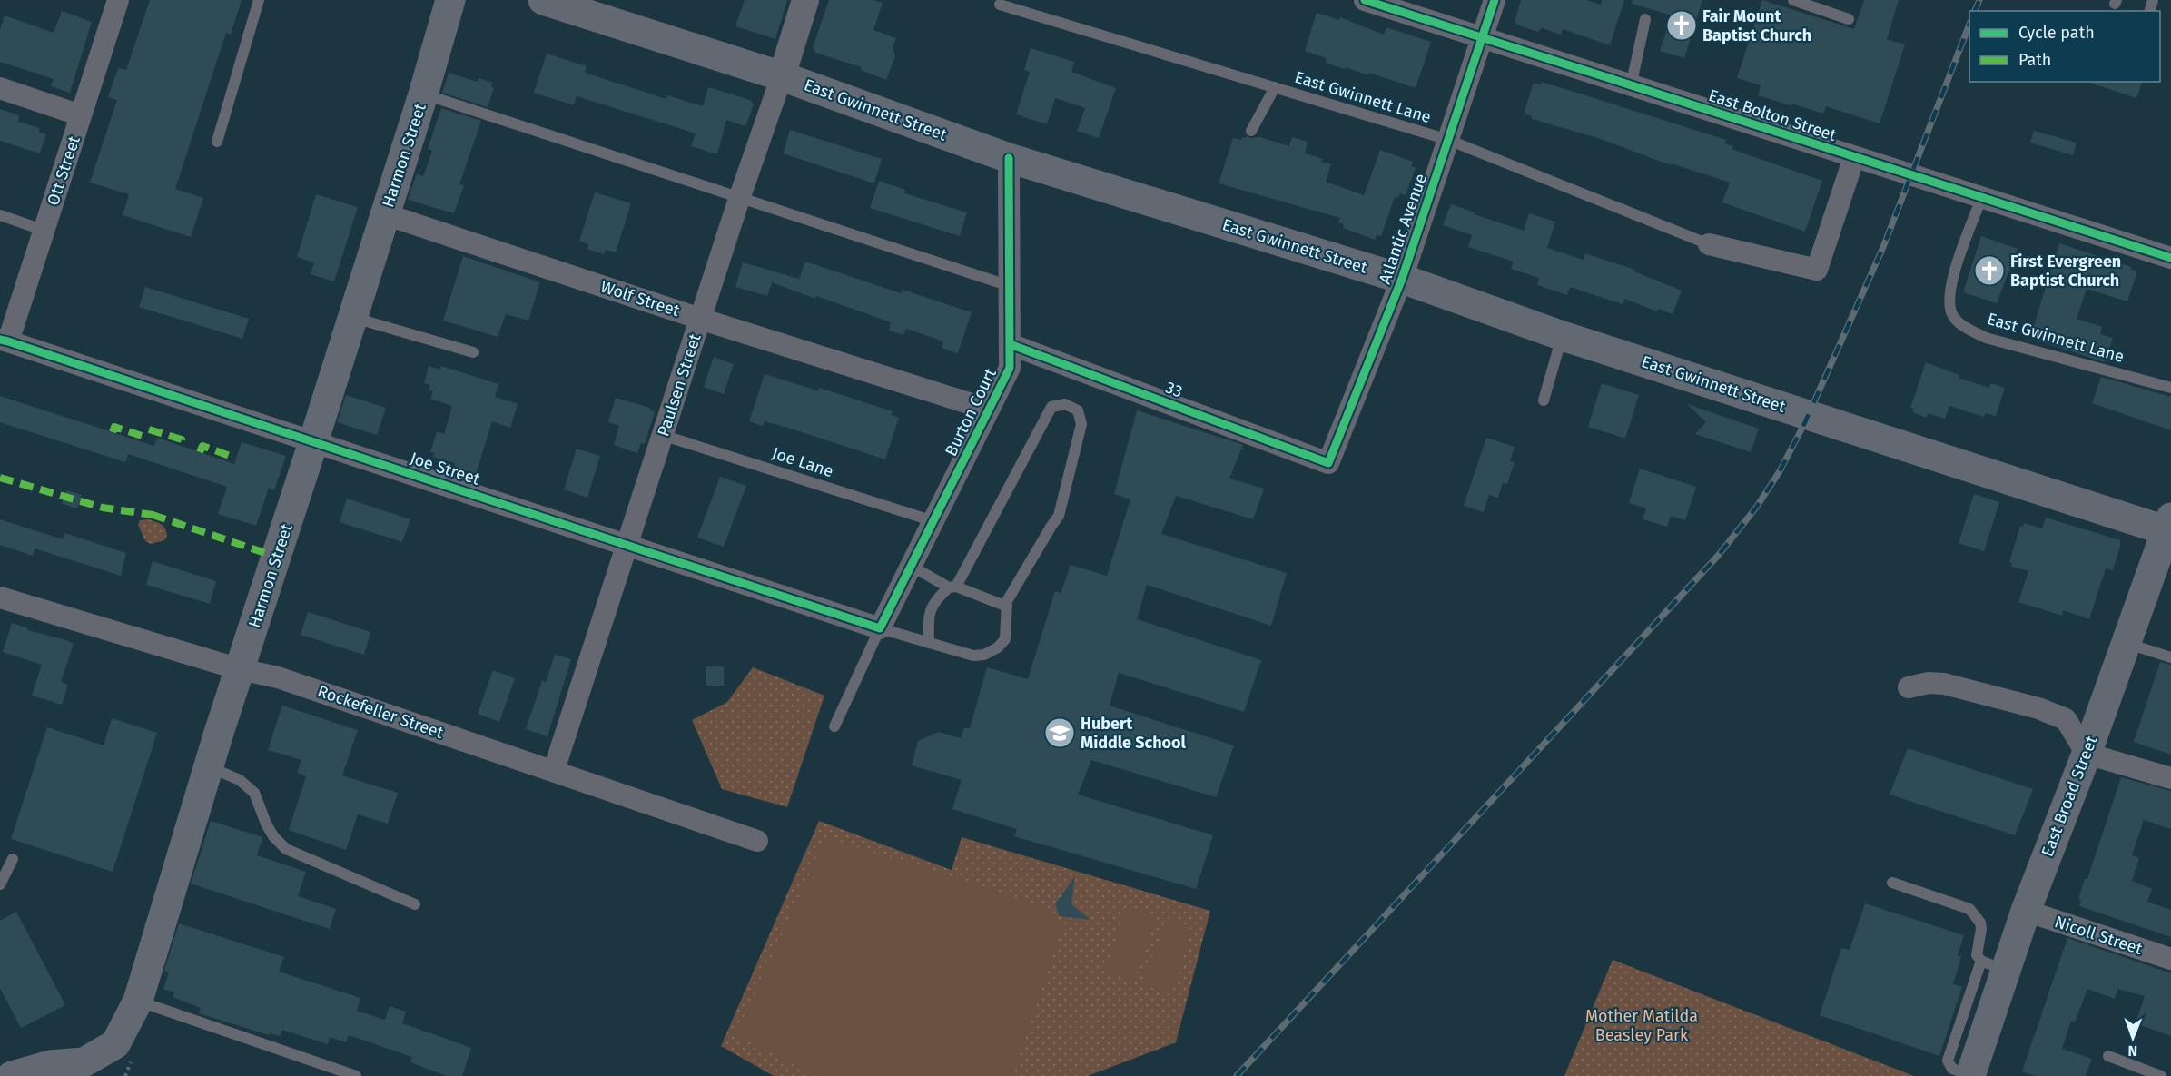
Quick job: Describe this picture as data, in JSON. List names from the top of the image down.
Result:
{
  "streets": {
    "main road": ["East Gwinnett Street", "Harmon Street", "East Broad Street"],
    "street": [
      "East Bolton Street",
      "Ott Street",
      "Atlantic Avenue",
      "Wolf Street",
      "Paulsen Street",
      "33",
      "Burton Court",
      "Joe Street",
      "Rockefeller Street",
      "Nicoll Street"
    ],
    "lane": ["East Gwinnett Lane", "Joe Lane"]
  },
  "crossings": [
    ["East Gwinnett Lane", "East Bolton Street"],
    ["East Gwinnett Lane", "Atlantic Avenue"],
    ["East Gwinnett Street", "Atlantic Avenue"],
    ["East Gwinnett Street", "Paulsen Street"],
    ["East Gwinnett Street", "Burton Court"],
    ["East Gwinnett Street", "East Broad Street"],
    ["East Bolton Street", "Atlantic Avenue"],
    ["Harmon Street", "Wolf Street"],
    ["Harmon Street", "Joe Street"],
    ["Harmon Street", "Rockefeller Street"],
    ["Ott Street", "Joe Street"],
    ["Atlantic Avenue", "33"],
    ["Wolf Street", "Paulsen Street"],
    ["Wolf Street", "Burton Court"],
    ["Paulsen Street", "Joe Lane"],
    ["Paulsen Street", "Joe Street"],
    ["Paulsen Street", "Rockefeller Street"],
    ["33", "Burton Court"],
    ["Burton Court", "Joe Lane"],
    ["Burton Court", "Joe Street"],
    ["East Broad Street", "Nicoll Street"]
  ],
  "parks": ["Mother Matilda Beasley Park"],
  "places": {
    "church": ["Fair Mount Baptist Church", "First Evergreen Baptist Church"],
    "school or university": ["Hubert Middle School"]
  },
  "legend": ["Cycle path", "Path"],
  "north": "bottom"
}
